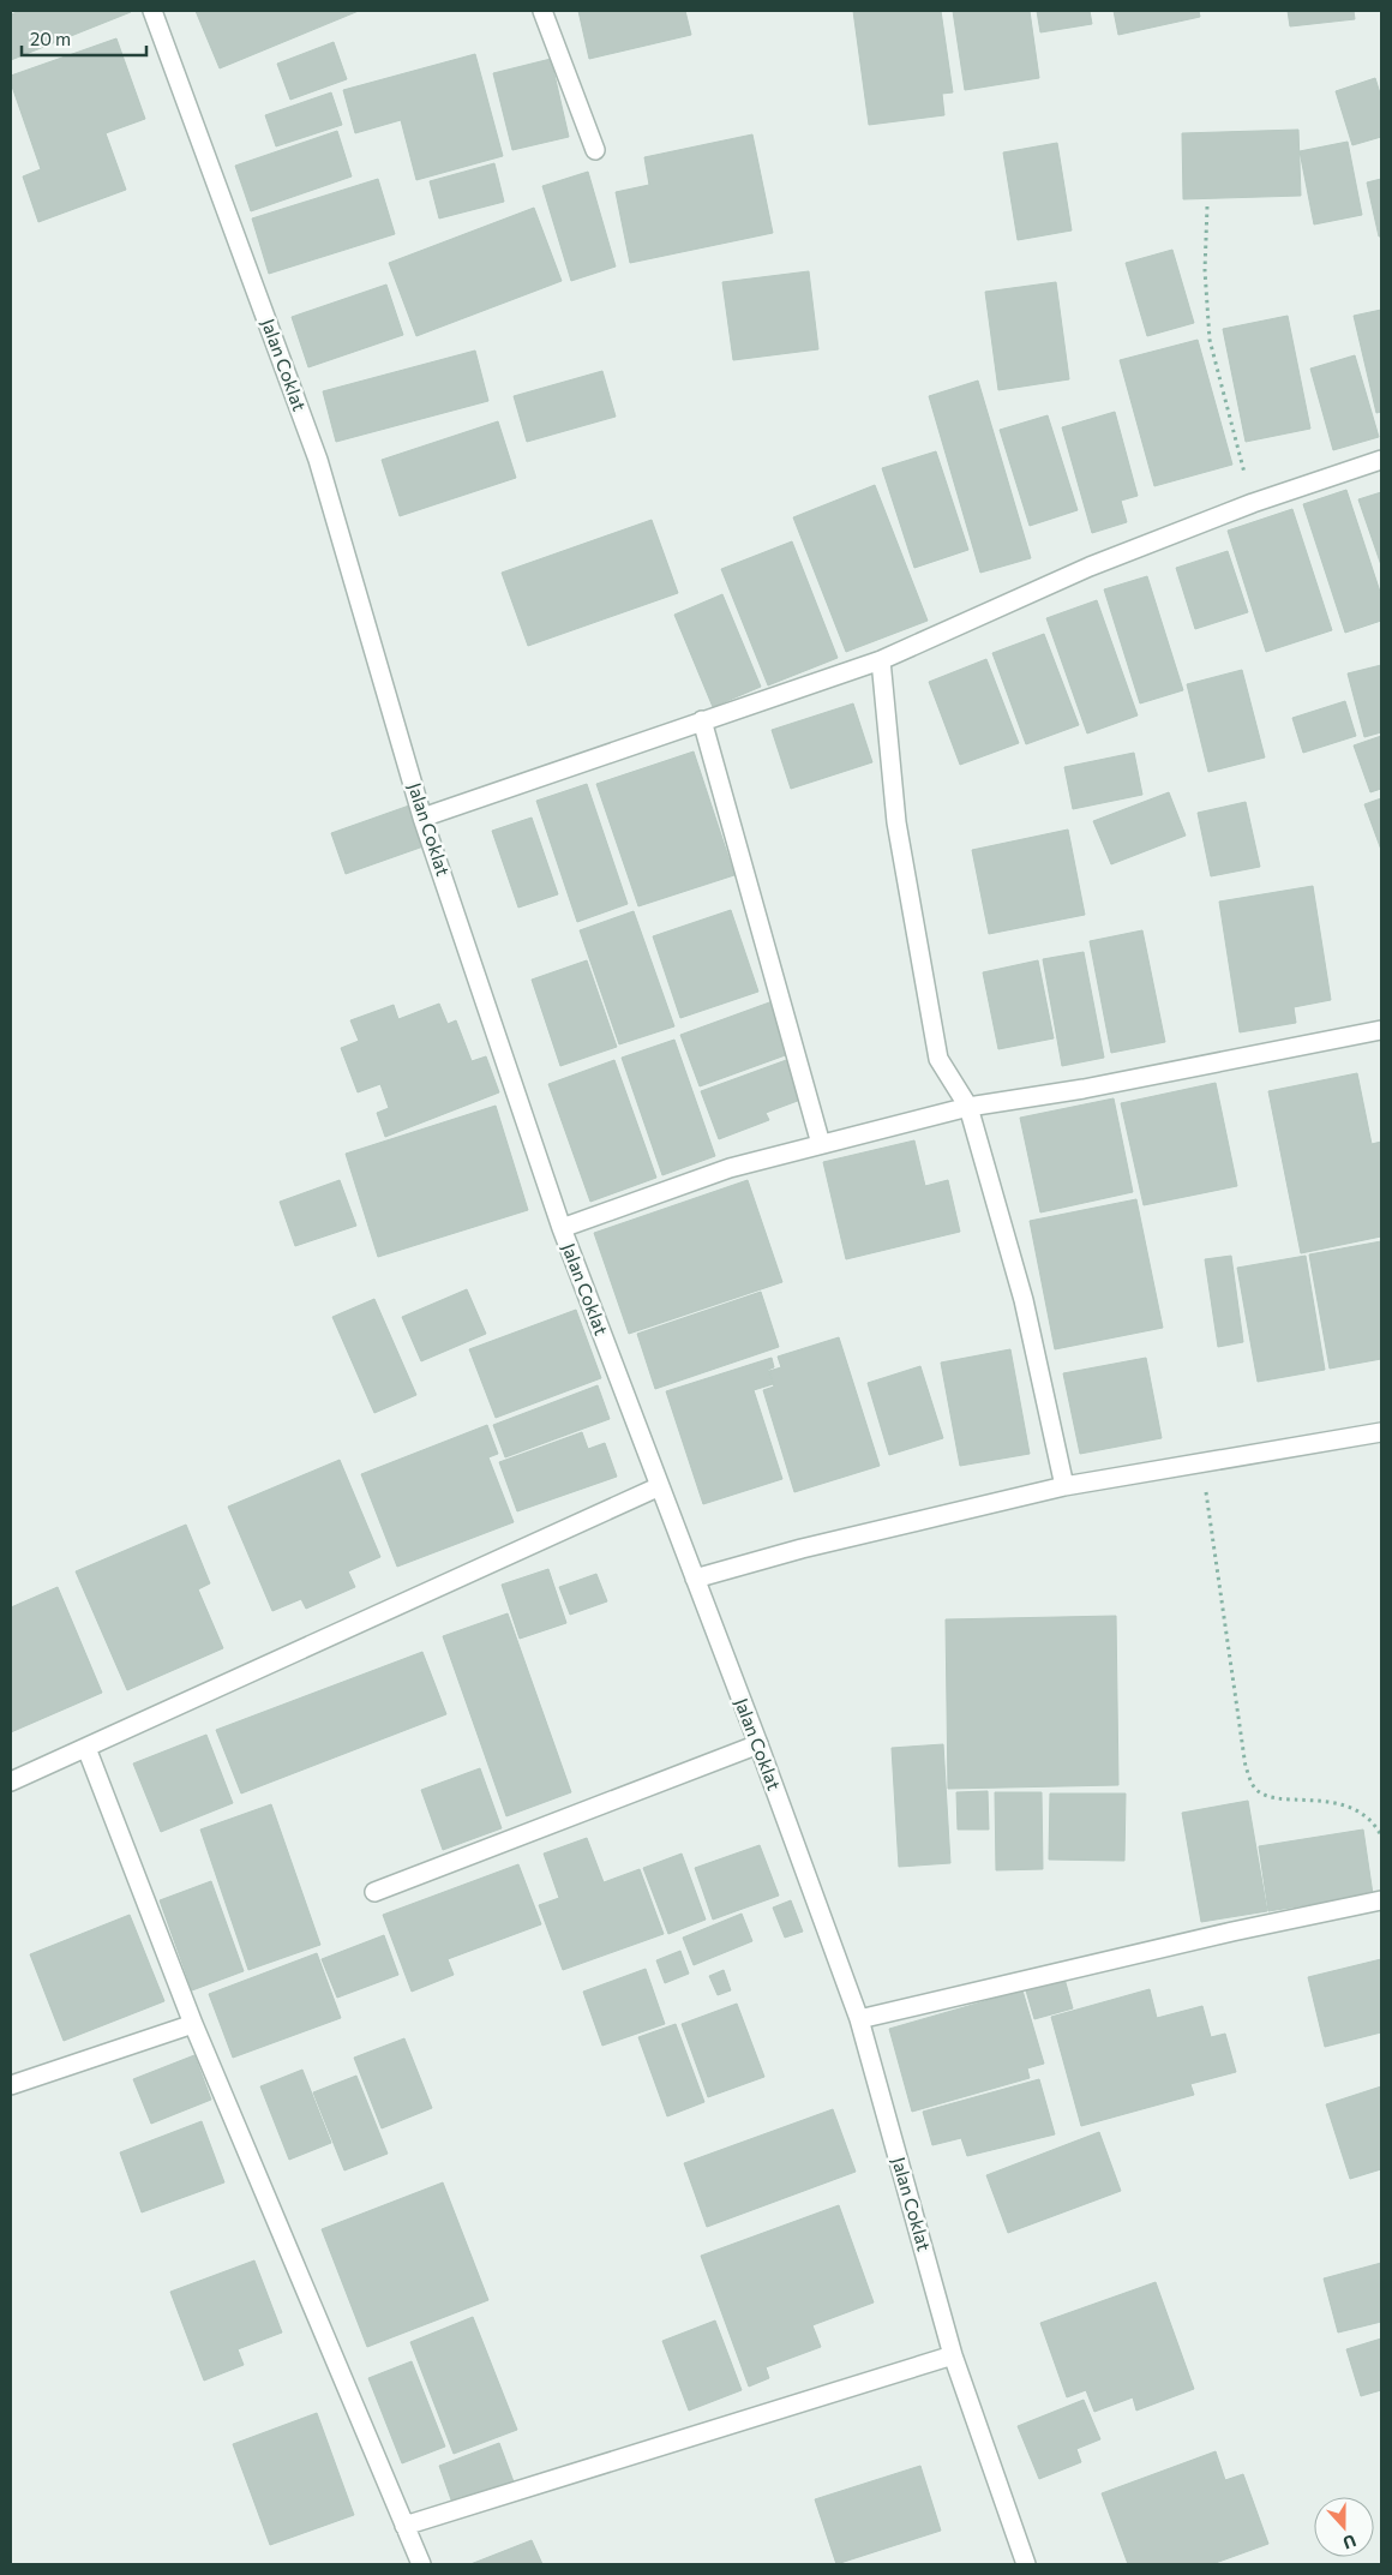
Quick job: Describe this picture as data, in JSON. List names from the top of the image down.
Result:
{
  "streets": {
    "street": ["Jalan Coklat"]
  },
  "scale_bar": "20 m",
  "north": "bottom"
}
